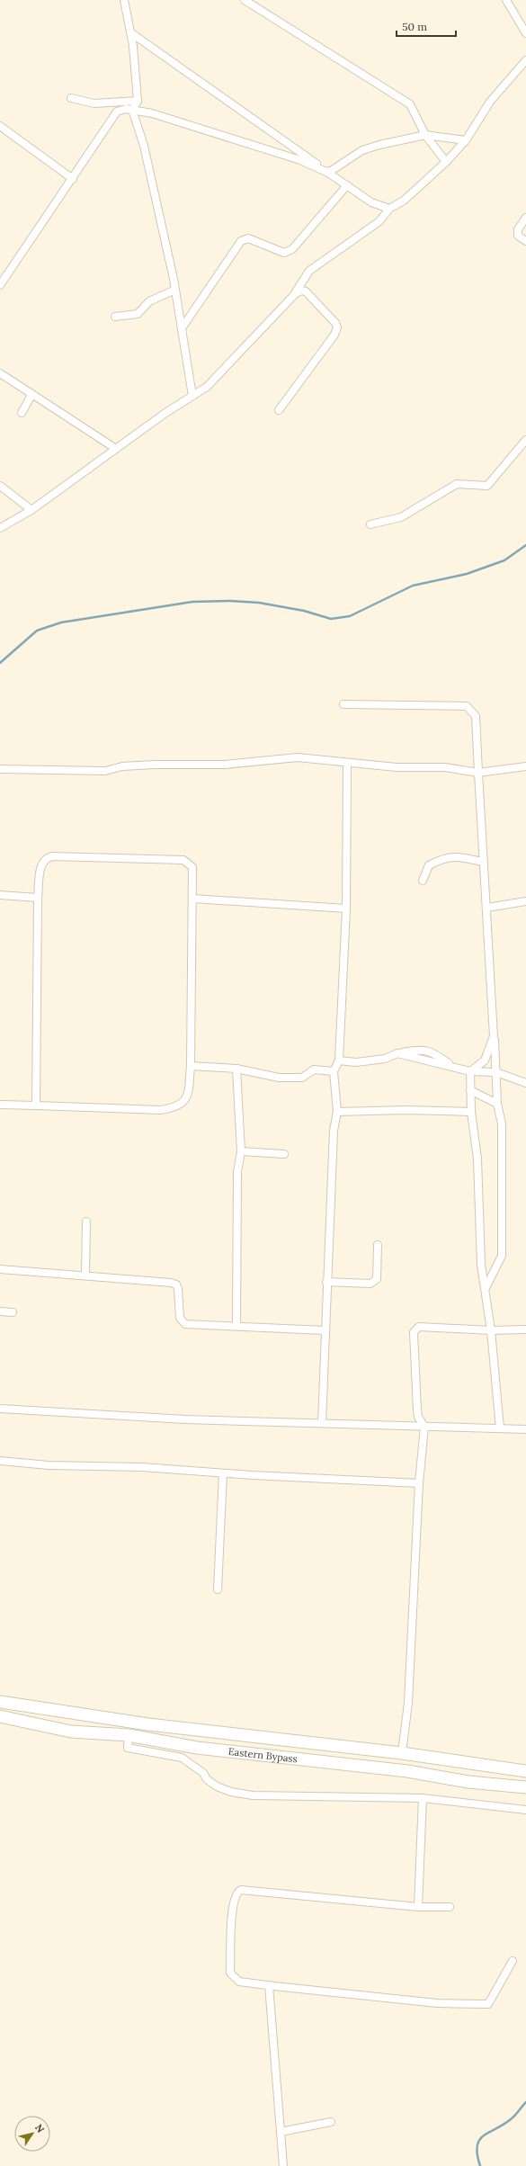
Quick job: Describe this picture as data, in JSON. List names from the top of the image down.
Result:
{
  "streets": {
    "main road": ["Eastern Bypass"]
  },
  "scale_bar": "50 m",
  "north": "top right"
}
